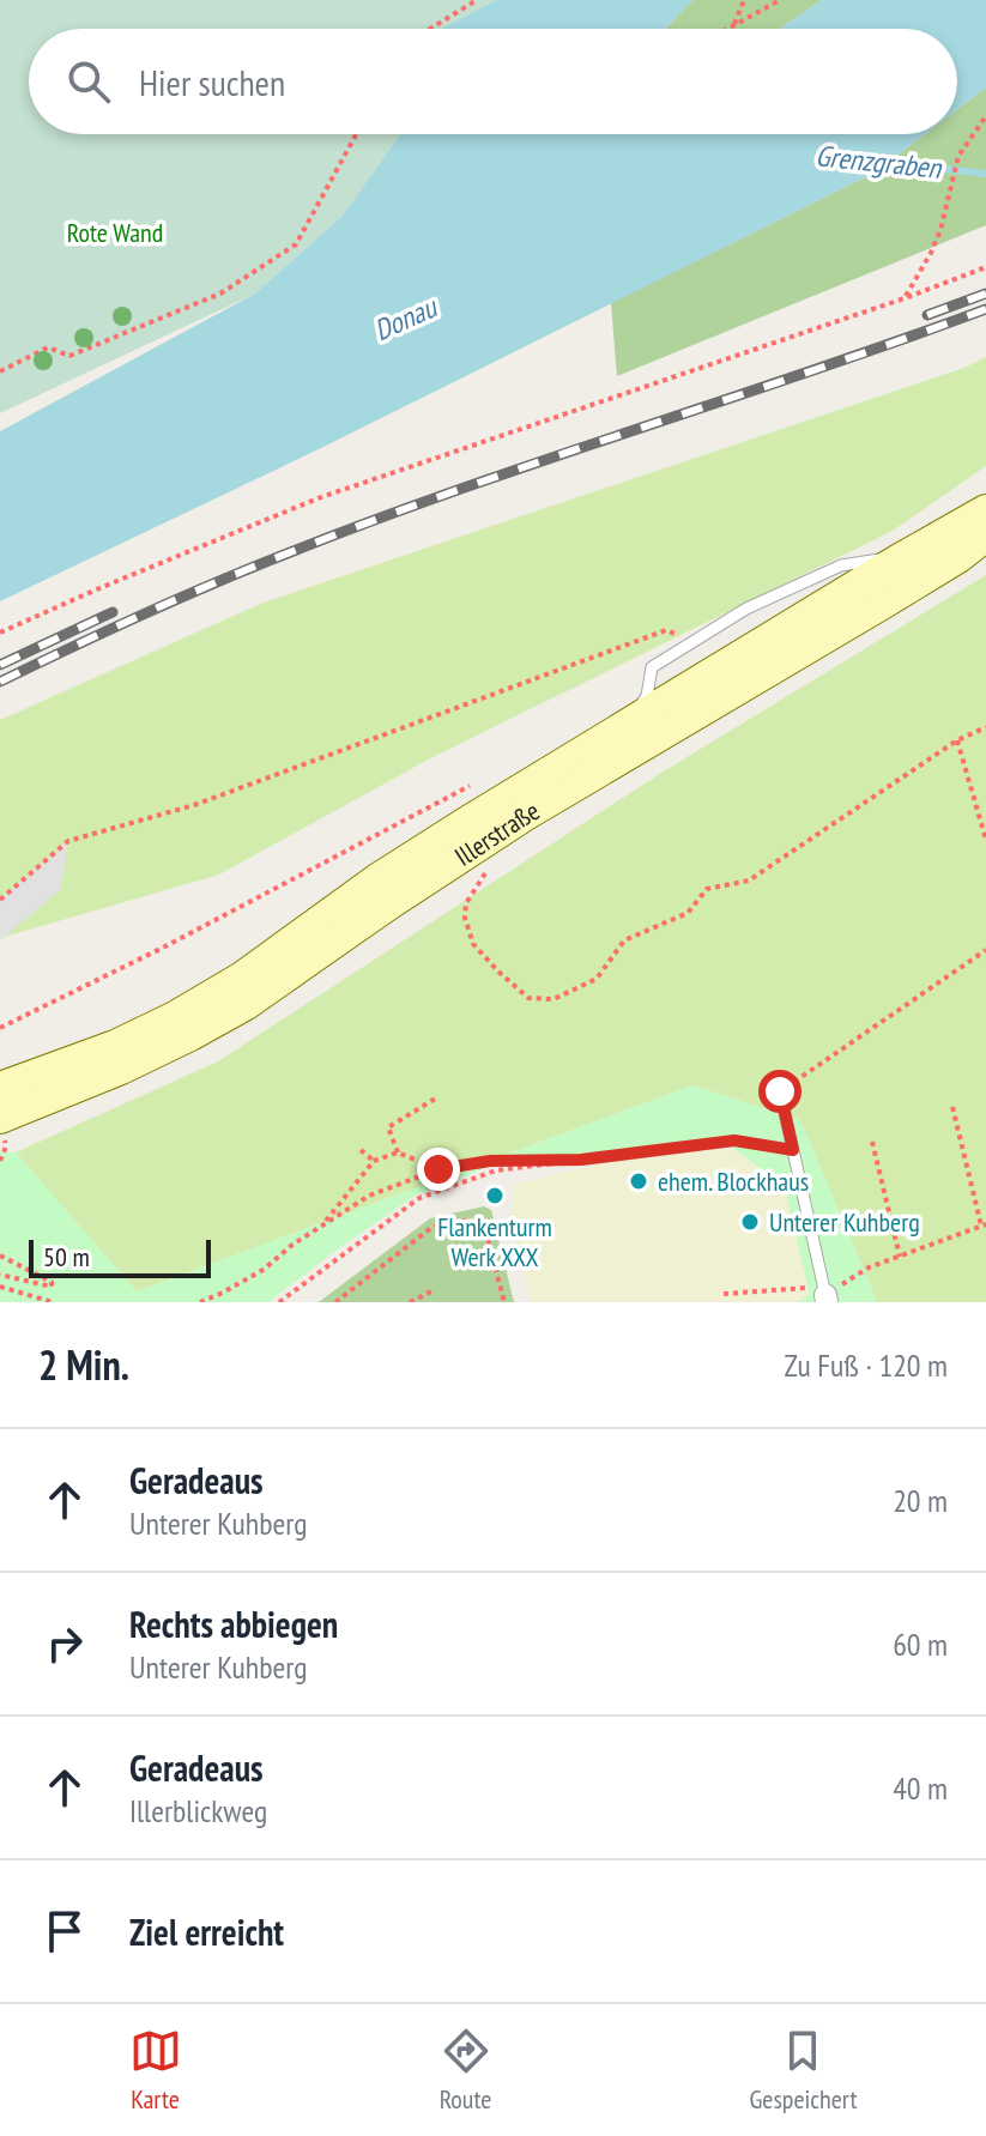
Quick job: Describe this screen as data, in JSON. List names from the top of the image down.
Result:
{
  "streets": {
    "main road": ["Illerstraße"]
  },
  "water": ["Grenzgraben", "Donau"],
  "parks": ["Rote Wand"],
  "places": ["ehem. Blockhaus", "Flankenturm Werk XXX", "Unterer Kuhberg"],
  "scale_bar": "50 m",
  "page": {
    "search": "Hier suchen",
    "scale": "50 m",
    "heading": ["2 Min.", "Zu Fuß · 120 m"],
    "list": [
      ["Geradeaus", "Unterer Kuhberg", "20 m"],
      ["Rechts abbiegen", "Unterer Kuhberg", "60 m"],
      ["Geradeaus", "Illerblickweg", "40 m"],
      "Ziel erreicht"
    ],
    "nav": ["Karte", "Route", "Gespeichert"]
  }
}
